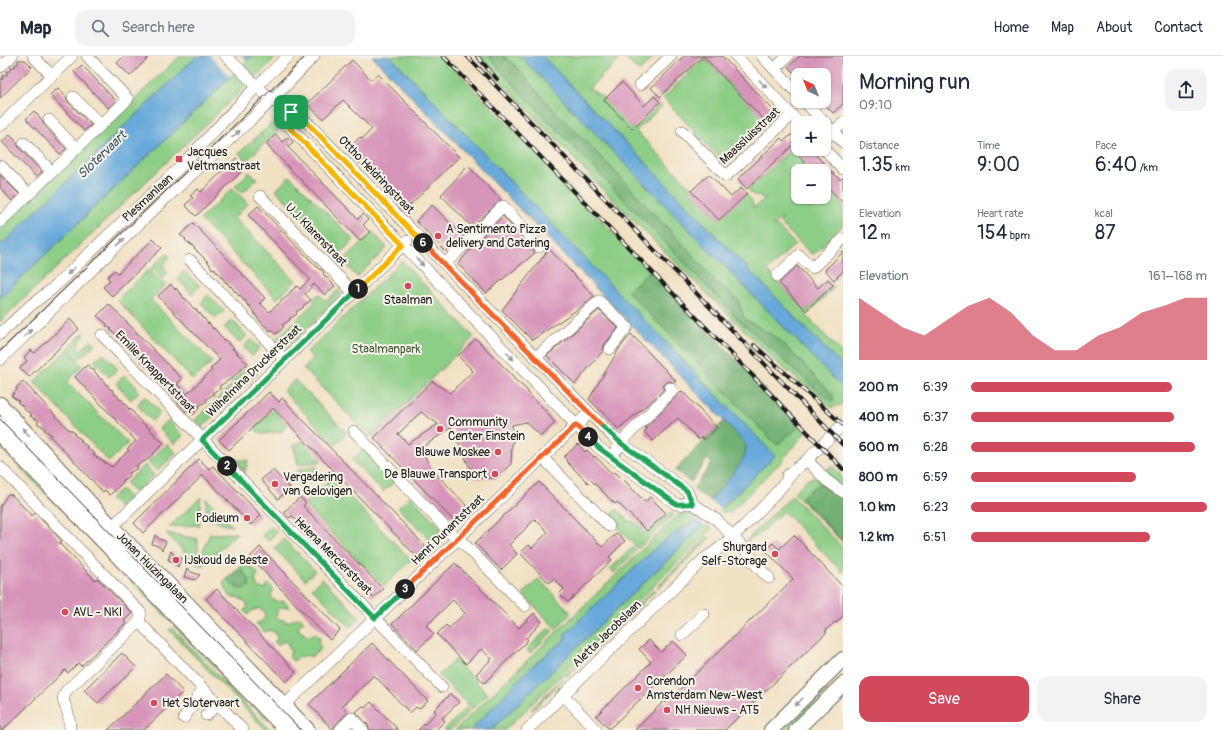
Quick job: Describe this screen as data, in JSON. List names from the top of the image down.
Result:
{
  "streets": {
    "main road": ["Johan Huizingalaan"],
    "street": [
      "Maassluisstraat",
      "Ottho Heldringstraat",
      "Plesmanlaan",
      "U.J. Klarenstraat",
      "Wilhelmina Druckerstraat",
      "Emilie Knappertstraat",
      "Henri Dunantstraat",
      "Helena Mercierstraat",
      "Aletta Jacobslaan"
    ]
  },
  "crossings": [
    ["Ottho Heldringstraat", "Plesmanlaan"],
    ["Ottho Heldringstraat", "Wilhelmina Druckerstraat"],
    ["Ottho Heldringstraat", "Henri Dunantstraat"],
    ["Ottho Heldringstraat", "Aletta Jacobslaan"],
    ["U.J. Klarenstraat", "Wilhelmina Druckerstraat"],
    ["Wilhelmina Druckerstraat", "Emilie Knappertstraat"],
    ["Wilhelmina Druckerstraat", "Johan Huizingalaan"],
    ["Emilie Knappertstraat", "Helena Mercierstraat"],
    ["Henri Dunantstraat", "Helena Mercierstraat"]
  ],
  "water": ["Slotervaart"],
  "parks": ["Staalmanpark"],
  "places": {
    "transit": ["Jacques Veltmanstraat"],
    "other": [
      "A Sentimento Pizza delivery and Catering",
      "Staalman",
      "Community Center Einstein",
      "Blauwe Moskee",
      "De Blauwe Transport",
      "Vergadering van Gelovigen",
      "Podieum",
      "Shurgard Self-Storage",
      "IJskoud de Beste",
      "AVL - NKI",
      "Corendon Amsterdam New-West",
      "Het Slotervaart",
      "NH Nieuws - AT5"
    ]
  },
  "north": "top left",
  "page": {
    "header": "Map",
    "search": "Search here",
    "nav": [
      "Home",
      "Map",
      "About",
      "Contact"
    ],
    "heading": ["Morning run", "09:10"],
    "map_buttons": ["+", "−"],
    "stats": [
      ["Distance", "1.35 km"],
      ["Time", "9:00"],
      ["Pace", "6:40 /km"],
      ["Elevation", "12 m"],
      ["Heart rate", "154 bpm"],
      ["kcal", "87"]
    ],
    "pins": [
      "6",
      "1",
      "4",
      "2",
      "3"
    ],
    "chart": ["Elevation", "161–168 m"],
    "list": [
      {
        "name": "200 m",
        "note": "6:39"
      },
      {
        "name": "400 m",
        "note": "6:37"
      },
      {
        "name": "600 m",
        "note": "6:28"
      },
      {
        "name": "800 m",
        "note": "6:59"
      },
      {
        "name": "1.0 km",
        "note": "6:23"
      },
      {
        "name": "1.2 km",
        "note": "6:51"
      }
    ],
    "buttons": ["Save", "Share"]
  }
}
